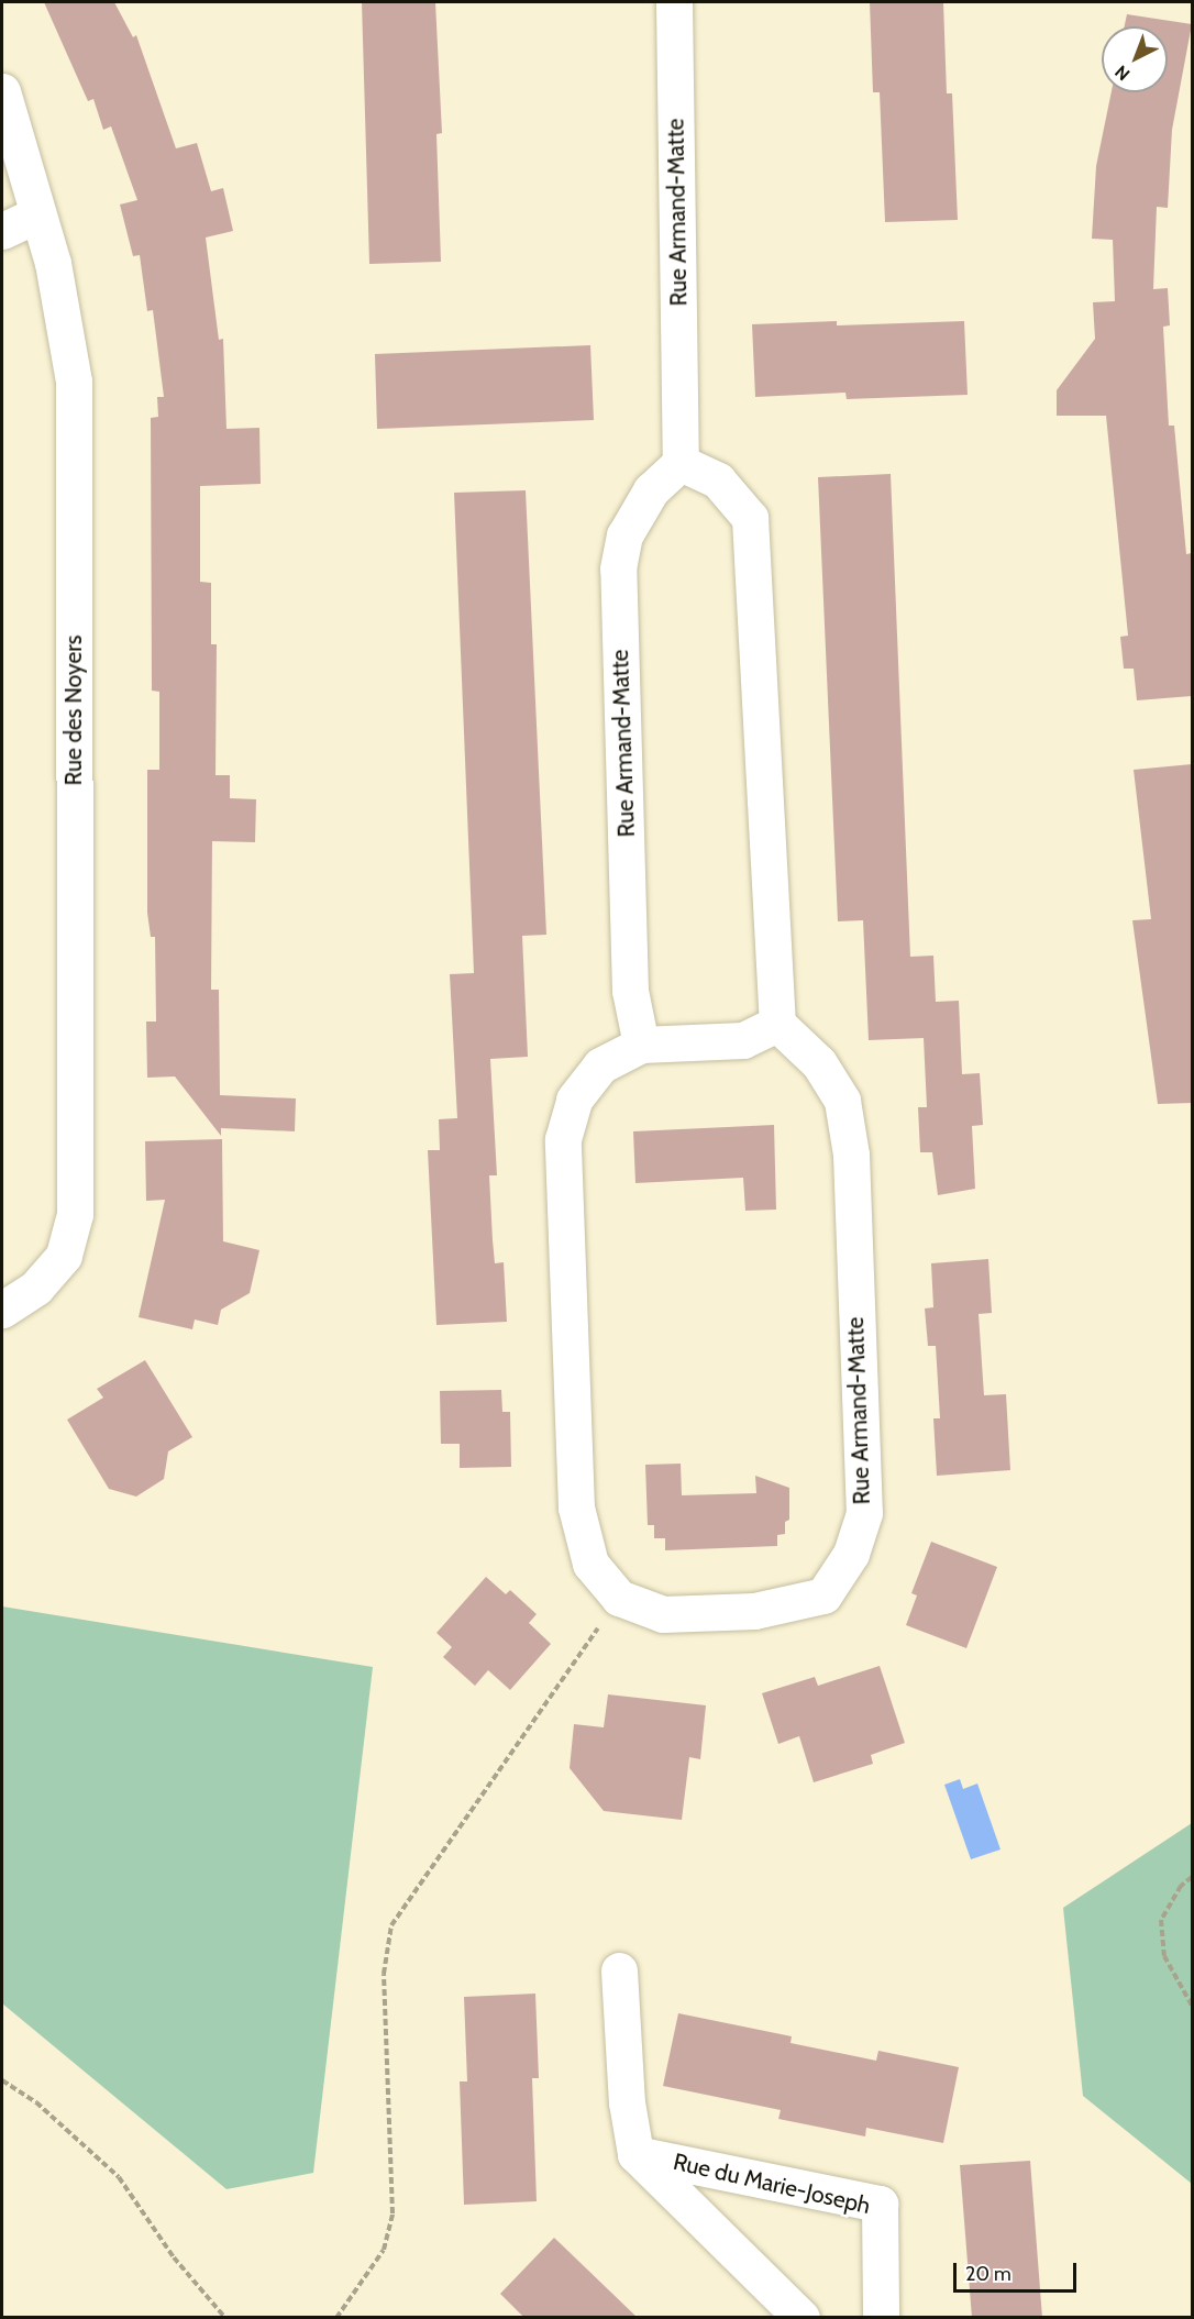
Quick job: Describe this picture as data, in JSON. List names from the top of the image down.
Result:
{
  "streets": {
    "street": ["Rue Armand-Matte", "Rue des Noyers", "Rue du Marie-Joseph"]
  },
  "scale_bar": "20 m",
  "north": "bottom left"
}
